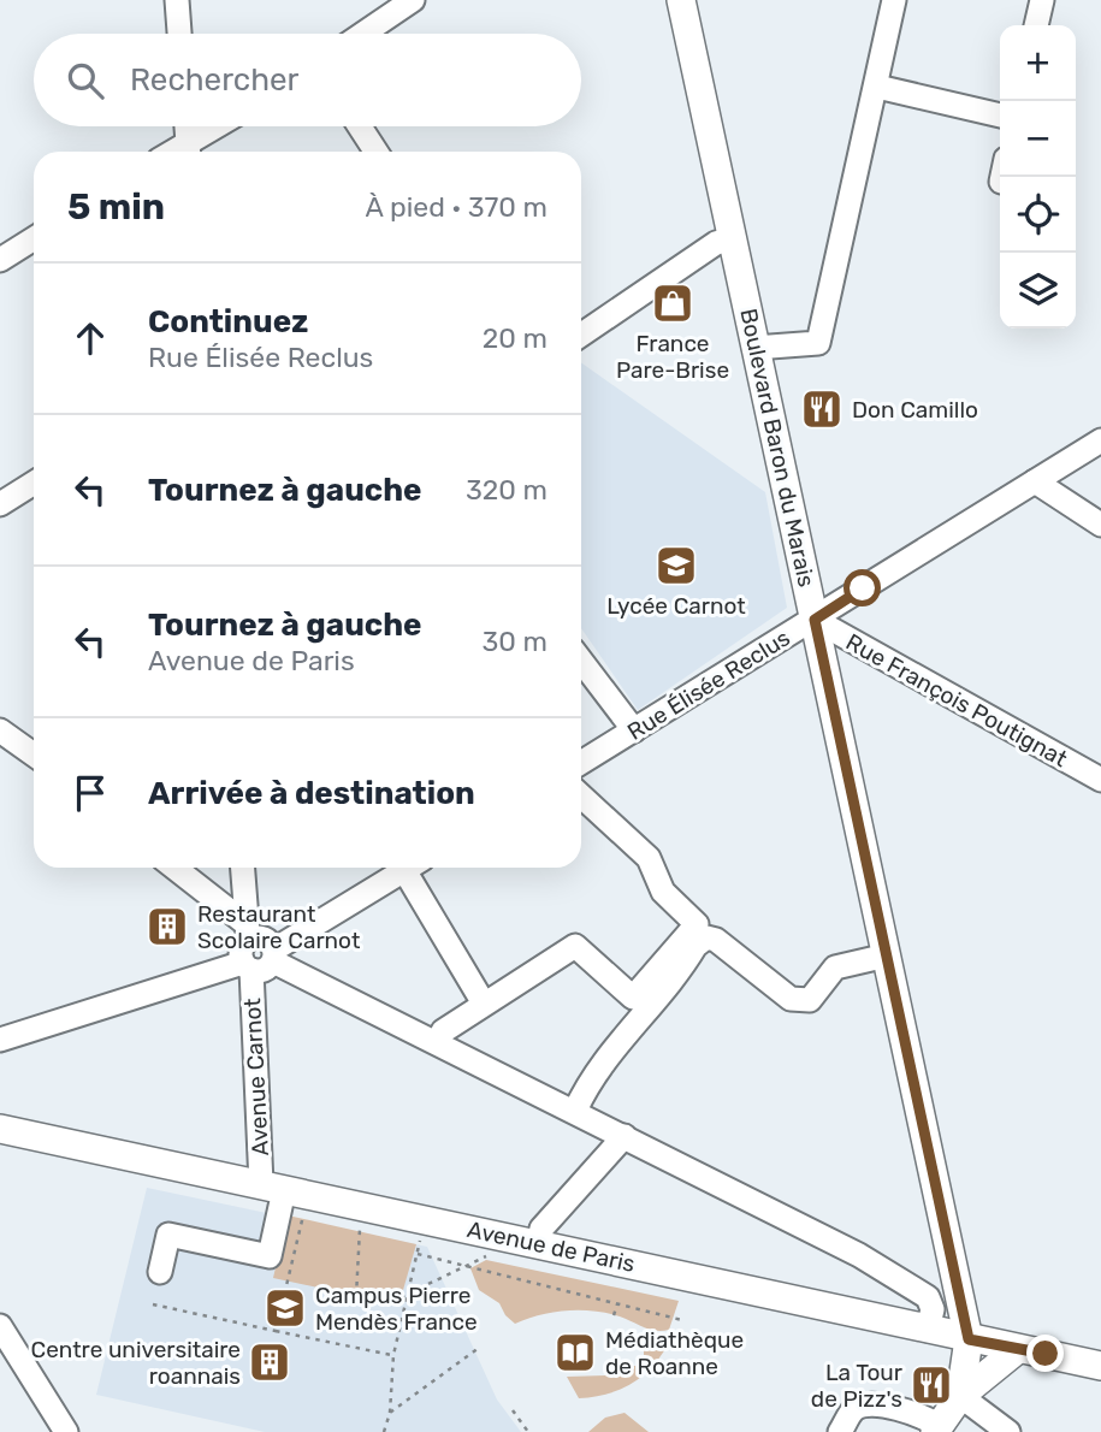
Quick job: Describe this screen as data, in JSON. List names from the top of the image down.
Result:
{
  "streets": {
    "main road": ["Boulevard Baron du Marais", "Avenue de Paris"],
    "street": ["Rue Élisée Reclus", "Rue François Poutignat", "Avenue Carnot"]
  },
  "crossings": [
    ["Boulevard Baron du Marais", "Rue Élisée Reclus"],
    ["Boulevard Baron du Marais", "Rue François Poutignat"],
    ["Boulevard Baron du Marais", "Avenue de Paris"],
    ["Rue Élisée Reclus", "Rue François Poutignat"],
    ["Avenue Carnot", "Avenue de Paris"]
  ],
  "places": {
    "shop": ["France Pare-Brise"],
    "restaurant": ["Don Camillo", "La Tour de Pizz's"],
    "school or university": ["Lycée Carnot", "Campus Pierre Mendès France"],
    "building": ["Restaurant Scolaire Carnot", "Centre universitaire roannais"],
    "library": ["Médiathèque de Roanne"]
  },
  "page": {
    "map_buttons": ["+", "−"],
    "search": "Rechercher",
    "heading": ["5 min", "À pied · 370 m"],
    "list": [
      ["Continuez", "Rue Élisée Reclus", "20 m"],
      ["Tournez à gauche", "320 m"],
      ["Tournez à gauche", "Avenue de Paris", "30 m"],
      "Arrivée à destination"
    ]
  }
}
